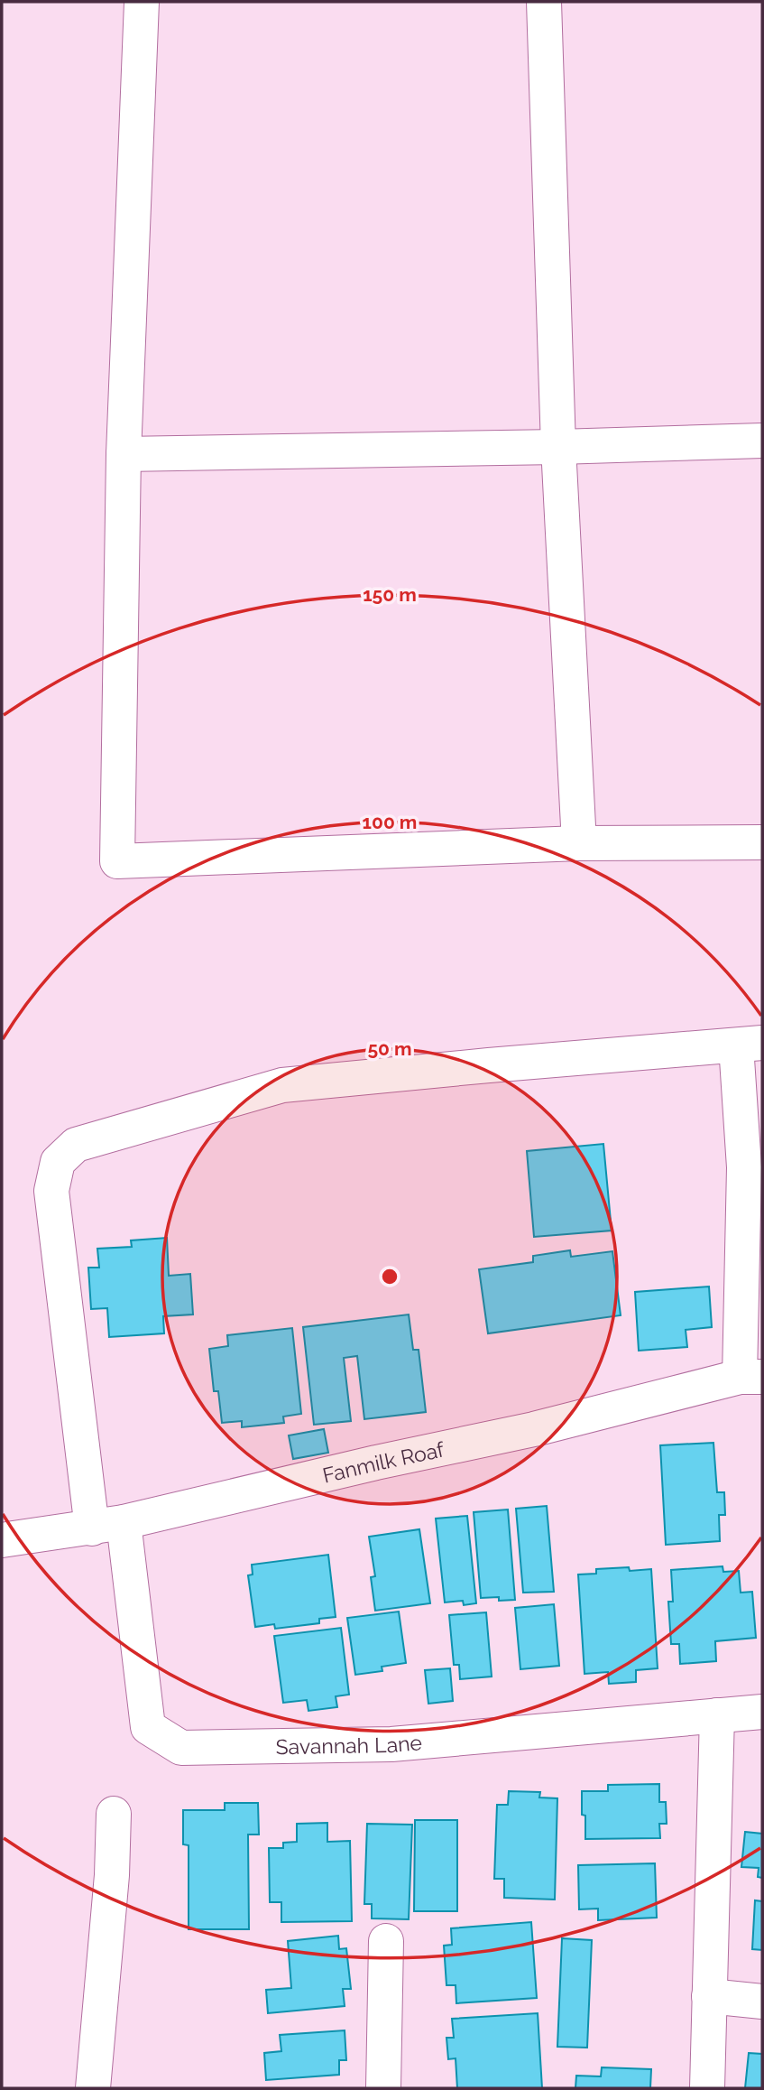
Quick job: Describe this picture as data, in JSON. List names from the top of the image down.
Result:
{
  "streets": {
    "street": ["Fanmilk Roaf", "Savannah Lane"]
  },
  "crossings": [
    ["Fanmilk Roaf", "Savannah Lane"]
  ],
  "rings": ["150 m", "100 m", "50 m"]
}
